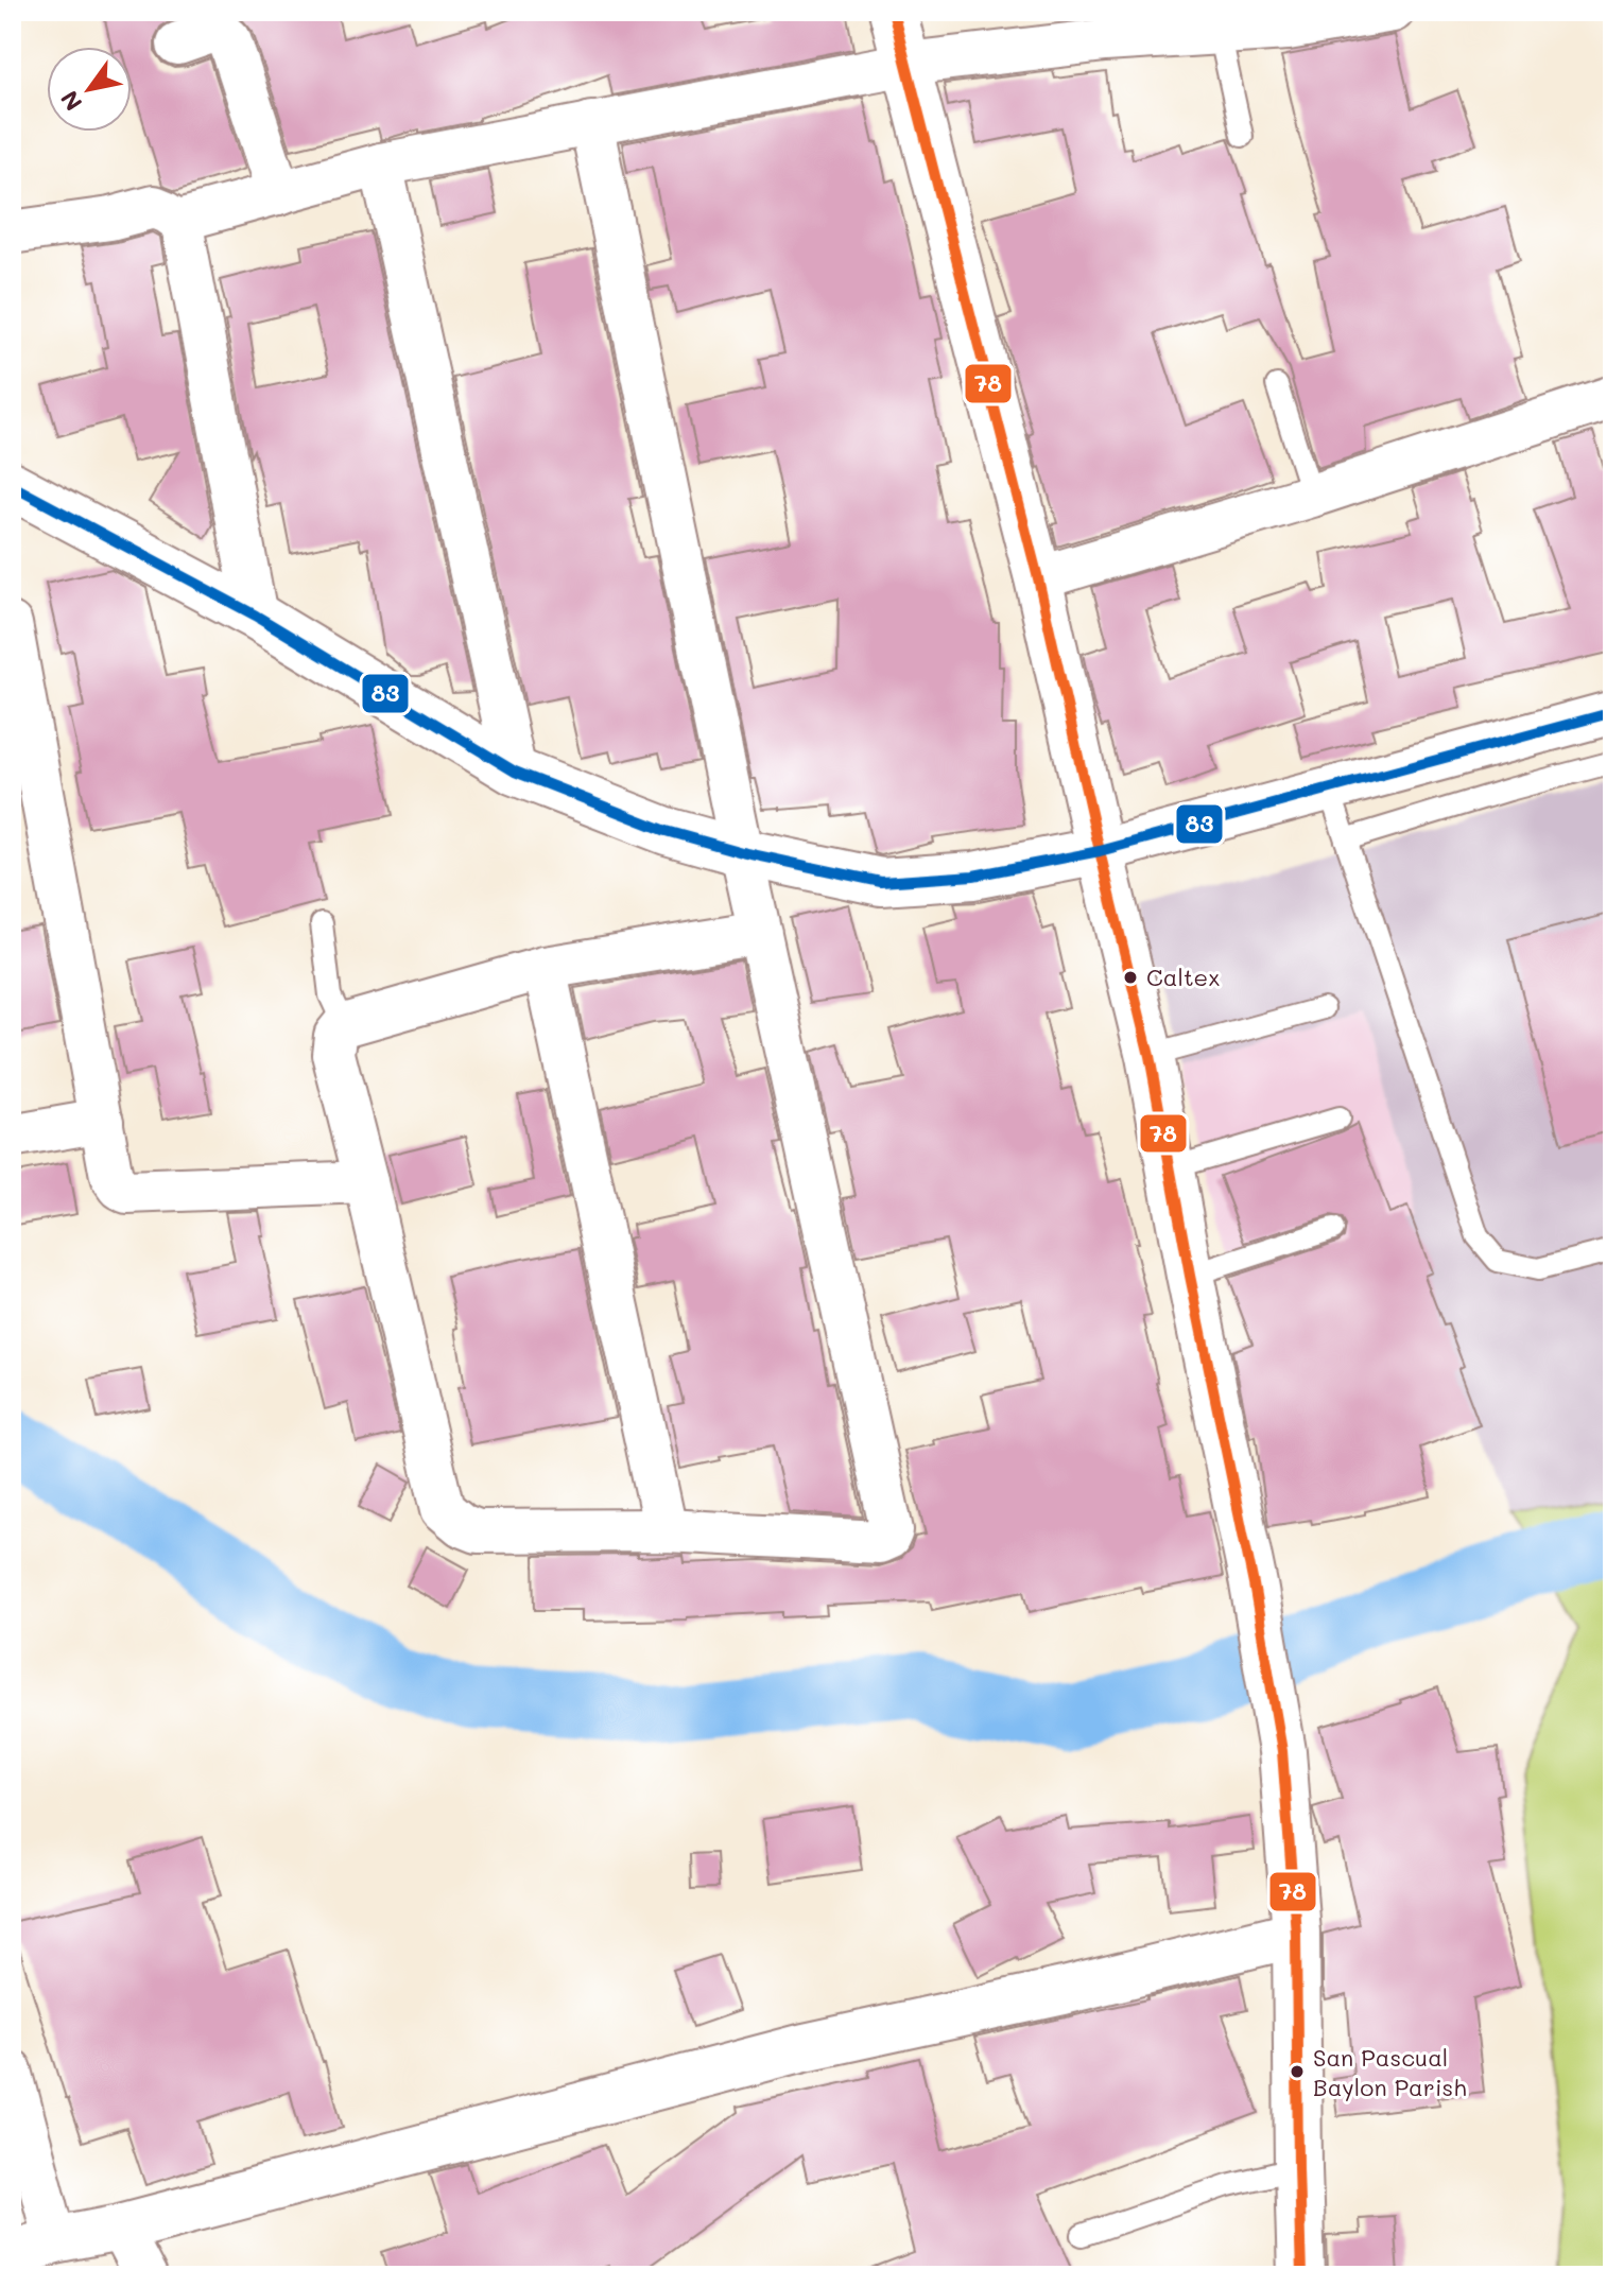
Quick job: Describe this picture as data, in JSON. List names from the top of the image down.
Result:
{
  "places": ["Caltex", "San Pascual Baylon Parish"],
  "lines": ["transit line 78", "transit line 83"],
  "north": "bottom left"
}
